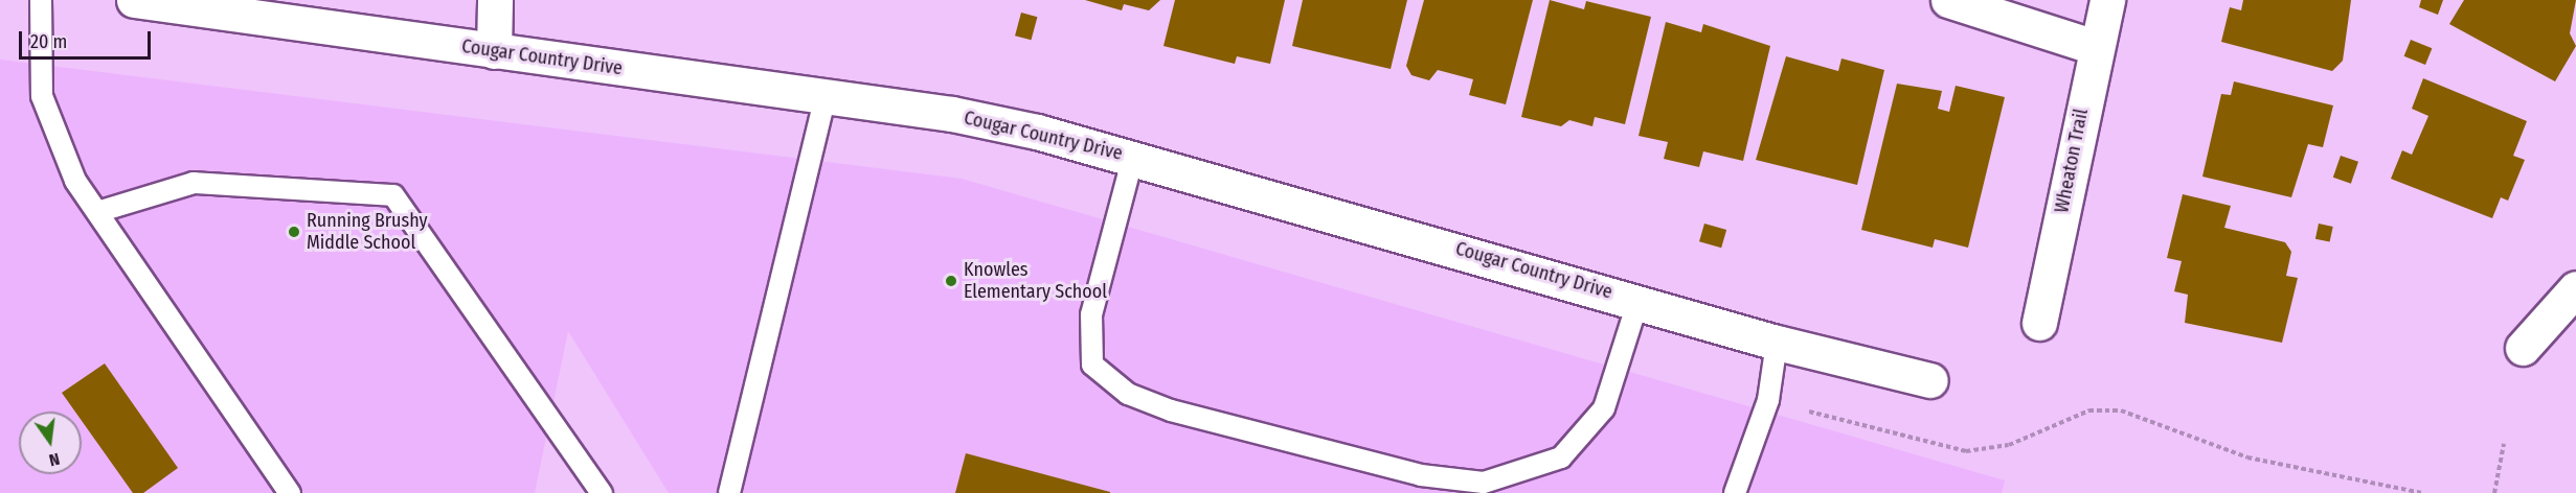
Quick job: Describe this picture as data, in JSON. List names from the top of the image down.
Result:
{
  "streets": {
    "street": ["Cougar Country Drive", "Wheaton Trail"]
  },
  "places": ["Running Brushy Middle School", "Knowles Elementary School"],
  "scale_bar": "20 m",
  "north": "bottom"
}
